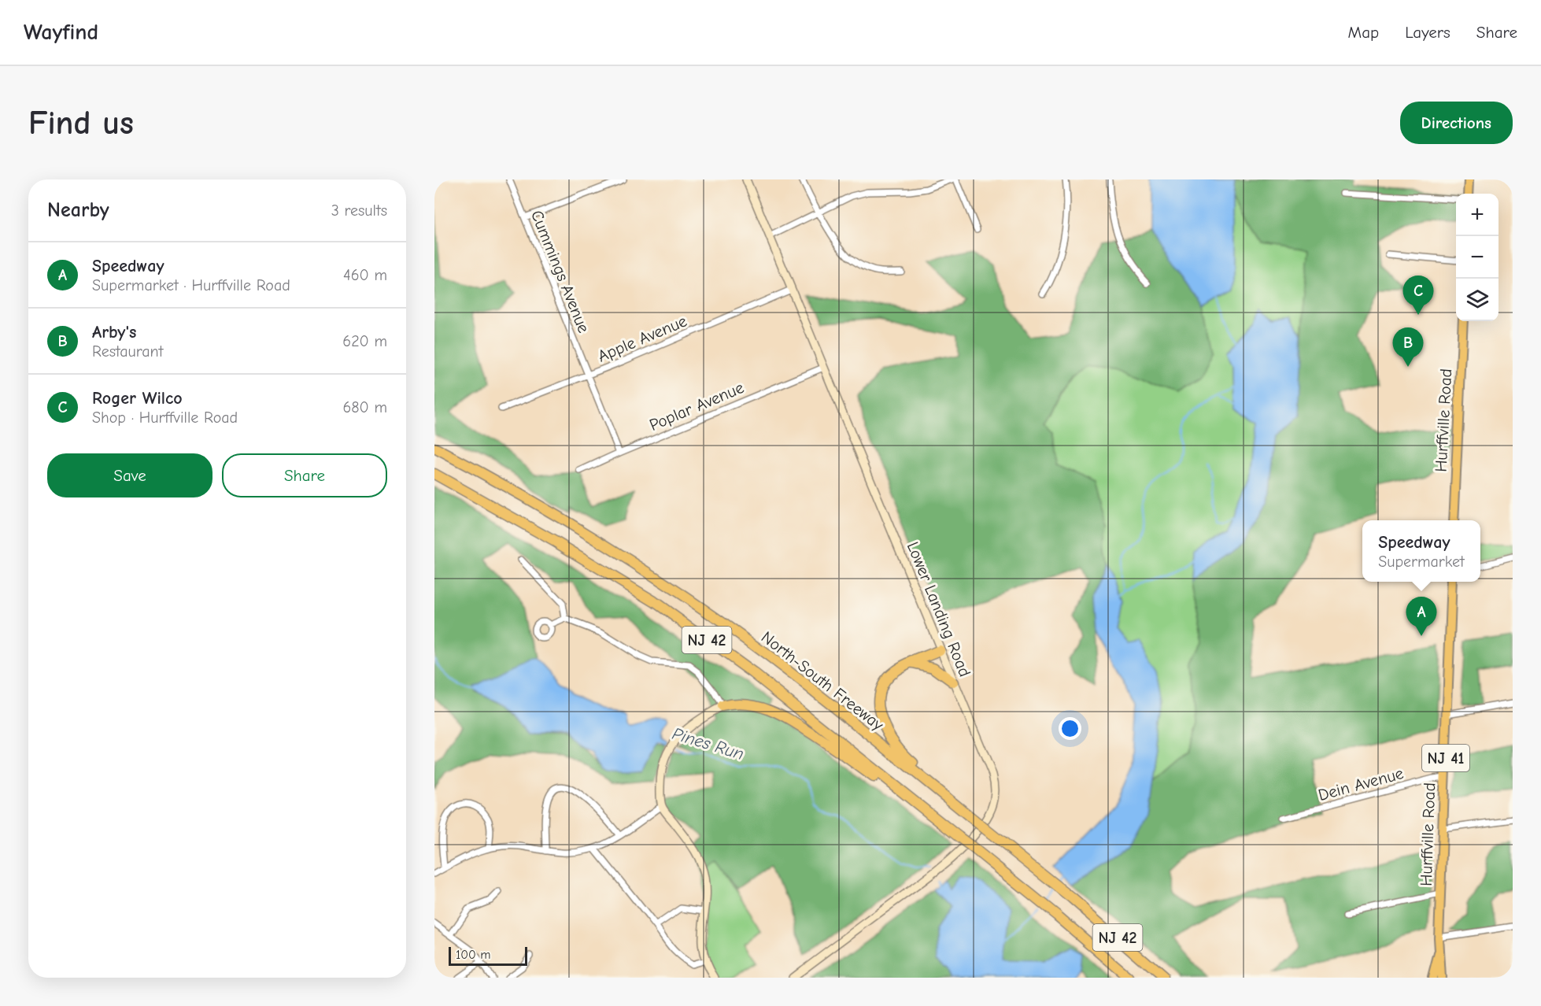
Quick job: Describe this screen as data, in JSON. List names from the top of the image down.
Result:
{
  "streets": {
    "highway": ["NJ 42", "North-South Freeway"],
    "main road": ["Hurffville Road", "Lower Landing Road", "NJ 41"],
    "street": [
      "Cummings Avenue",
      "Apple Avenue",
      "Poplar Avenue",
      "Dein Avenue"
    ]
  },
  "crossings": [
    ["Cummings Avenue", "Apple Avenue"],
    ["Cummings Avenue", "Poplar Avenue"],
    ["Apple Avenue", "Lower Landing Road"],
    ["Poplar Avenue", "Lower Landing Road"],
    ["Hurffville Road", "Dein Avenue"]
  ],
  "water": ["Pines Run"],
  "scale_bar": "100 m",
  "page": {
    "header": "Wayfind",
    "nav": ["Map", "Layers", "Share"],
    "buttons": [
      "Directions",
      ["Save", "Share"]
    ],
    "title": "Find us",
    "heading": ["Nearby", "3 results"],
    "map_buttons": ["+", "−"],
    "list": [
      {
        "mark": "A",
        "name": "Speedway",
        "note": "Supermarket · Hurffville Road",
        "value": "460 m"
      },
      {
        "mark": "B",
        "name": "Arby's",
        "note": "Restaurant",
        "value": "620 m"
      },
      {
        "mark": "C",
        "name": "Roger Wilco",
        "note": "Shop · Hurffville Road",
        "value": "680 m"
      }
    ],
    "pins": ["C", "B", "A"],
    "popup": ["Speedway", "Supermarket"],
    "scale": "100 m"
  }
}
